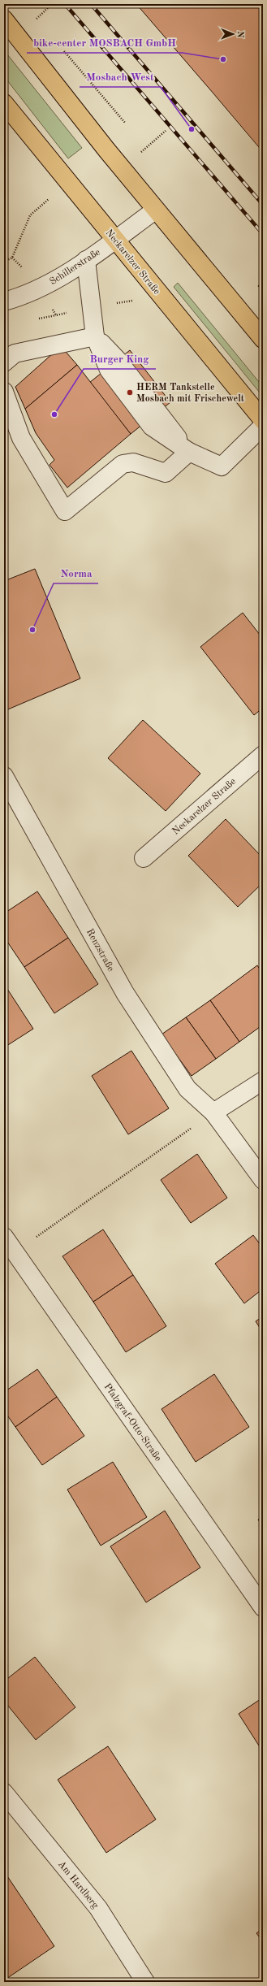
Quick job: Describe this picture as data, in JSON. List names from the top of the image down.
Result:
{
  "streets": {
    "main road": ["Neckarelzer Straße"],
    "street": [
      "Schillerstraße",
      "Renzstraße",
      "Pfalzgraf-Otto-Straße",
      "Am Hardberg"
    ]
  },
  "crossings": [
    ["Neckarelzer Straße", "Schillerstraße"]
  ],
  "places": [
    "bike-center MOSBACH GmbH",
    "Mosbach West",
    "HERM Tankstelle Mosbach mit Frischewelt",
    "Burger King",
    "Norma"
  ],
  "north": "right"
}
